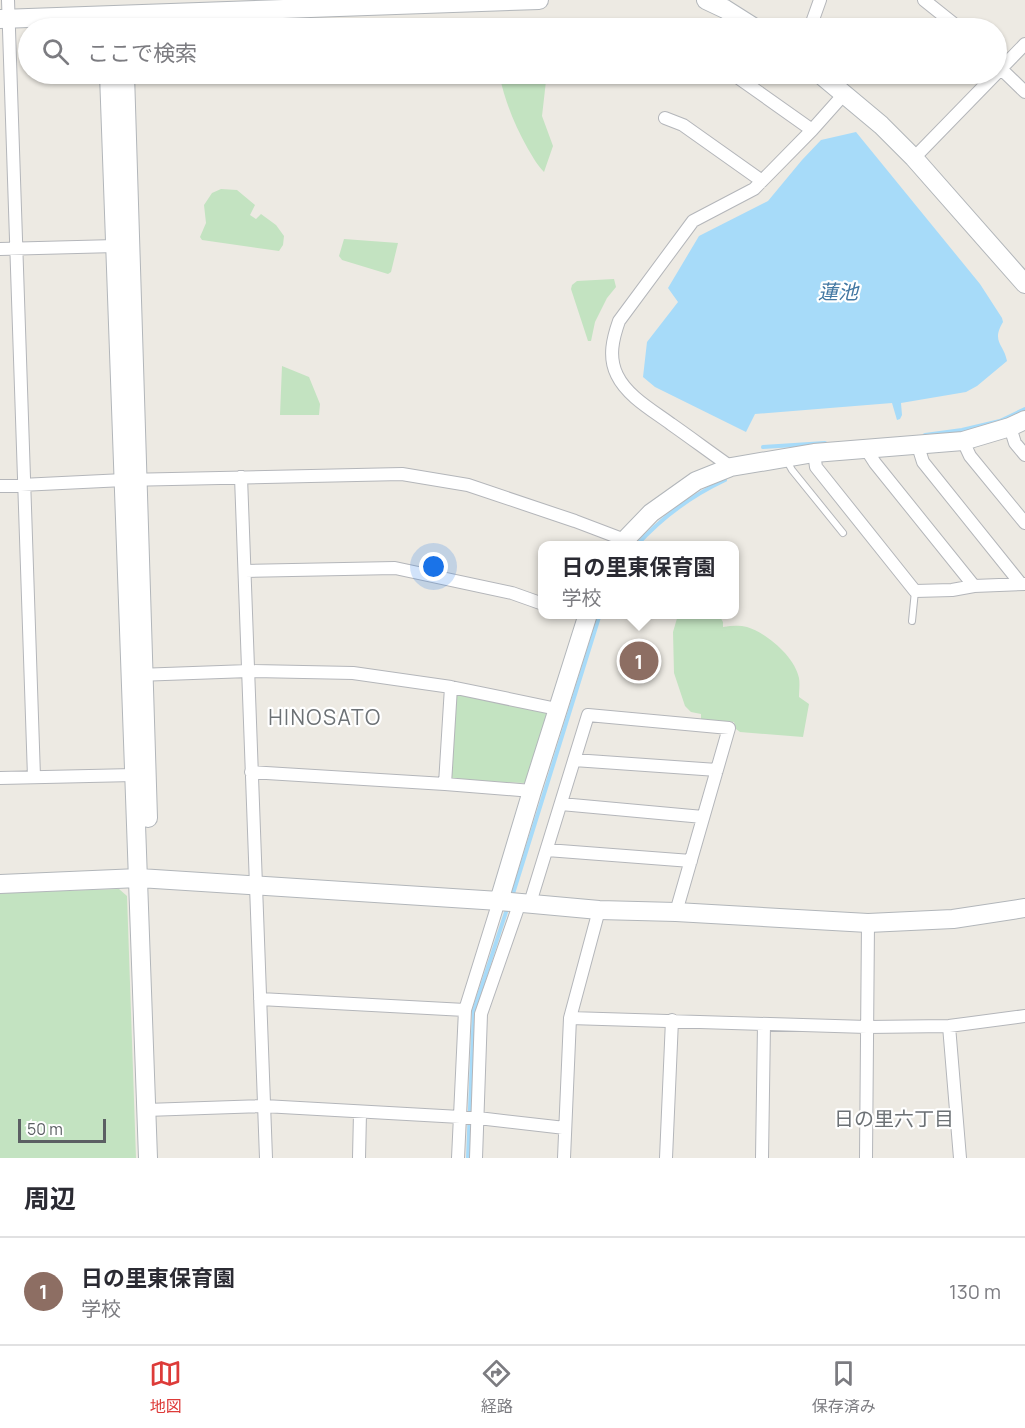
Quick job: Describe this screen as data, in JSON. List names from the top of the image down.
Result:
{
  "districts": ["HINOSATO", "日の里六丁目"],
  "water": ["蓮池"],
  "scale_bar": "50 m",
  "page": {
    "search": "ここで検索",
    "popup": ["日の里東保育園", "学校"],
    "pins": "1",
    "scale": "50 m",
    "heading": "周辺",
    "list": [
      {
        "mark": "1",
        "name": "日の里東保育園",
        "note": "学校",
        "value": "130 m"
      }
    ],
    "nav": ["地図", "経路", "保存済み"]
  }
}
